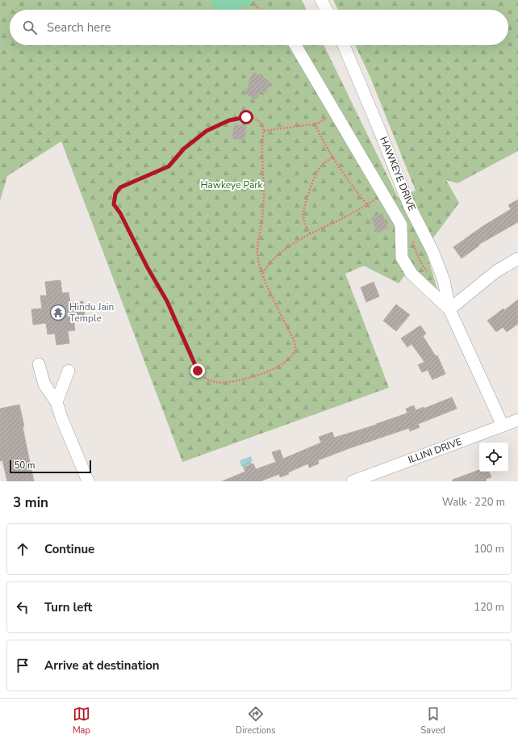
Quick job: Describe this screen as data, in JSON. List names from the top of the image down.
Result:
{
  "streets": {
    "street": ["HAWKEYE DRIVE", "ILLINI DRIVE"]
  },
  "crossings": [
    ["HAWKEYE DRIVE", "ILLINI DRIVE"]
  ],
  "parks": ["Hawkeye Park"],
  "places": {
    "temple": ["Hindu Jain Temple"]
  },
  "scale_bar": "50 m",
  "page": {
    "search": "Search here",
    "scale": "50 m",
    "heading": ["3 min", "Walk · 220 m"],
    "list": [
      ["Continue", "100 m"],
      ["Turn left", "120 m"],
      "Arrive at destination"
    ],
    "nav": ["Map", "Directions", "Saved"]
  }
}
